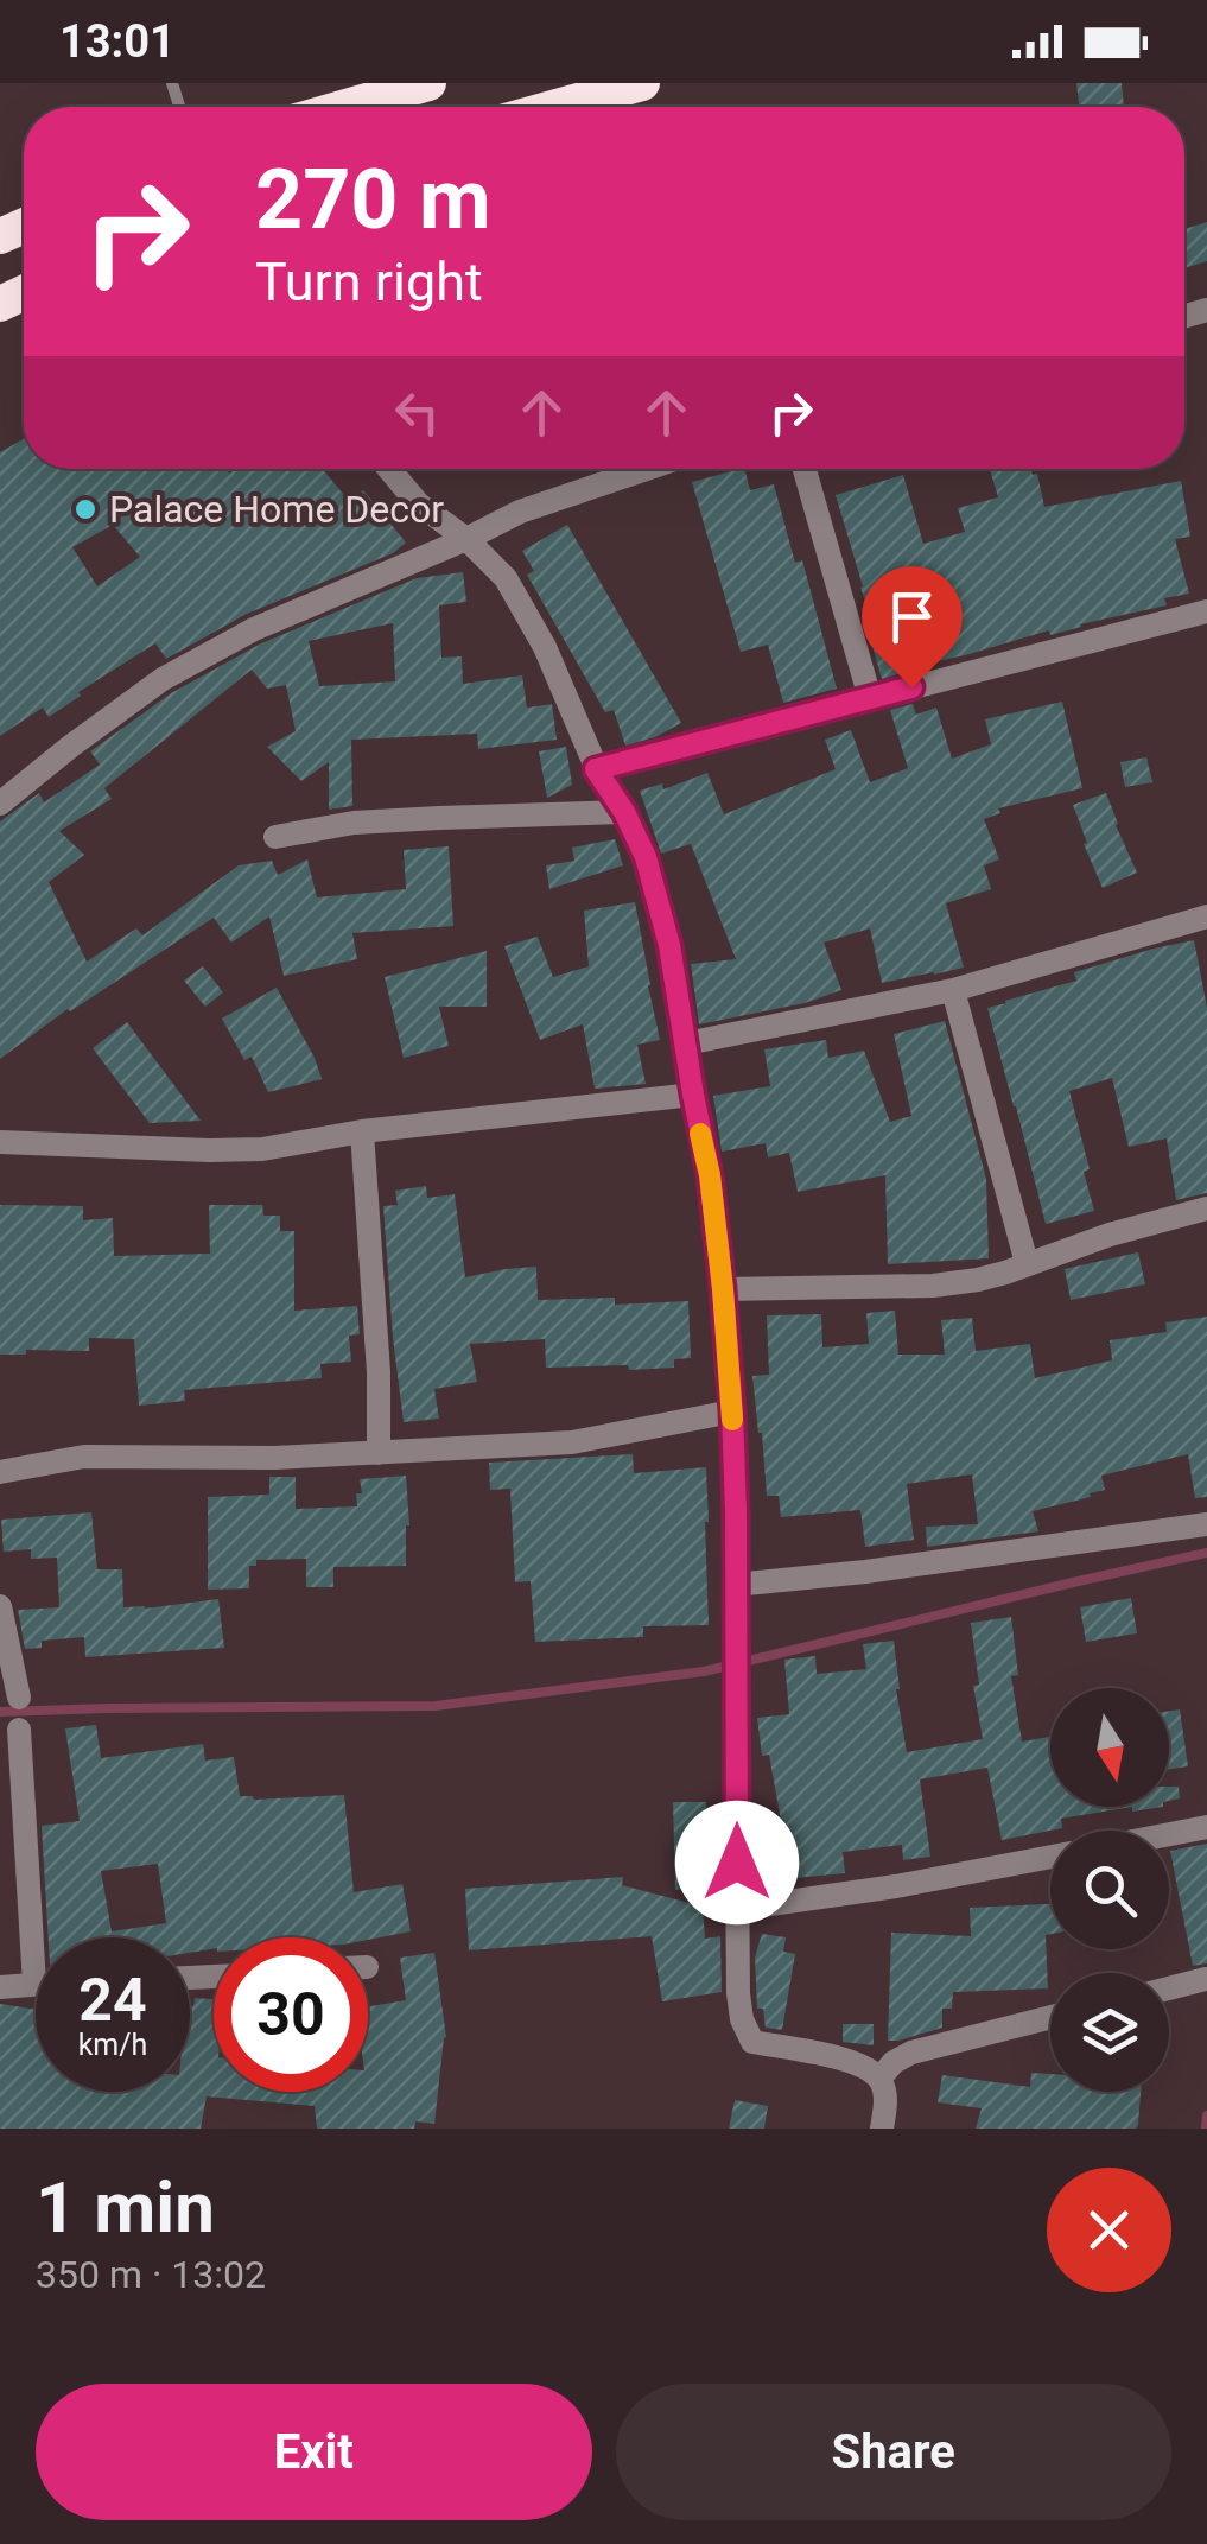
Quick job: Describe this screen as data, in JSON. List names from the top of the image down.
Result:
{
  "places": ["Palace Home Decor"],
  "north": "bottom",
  "page": {
    "status": "13:01",
    "turn": ["270 m", "Turn right"],
    "speed": "24 km/h",
    "limit": "30",
    "heading": ["1 min", "350 m · 13:02"],
    "buttons": ["Exit", "Share"]
  }
}
